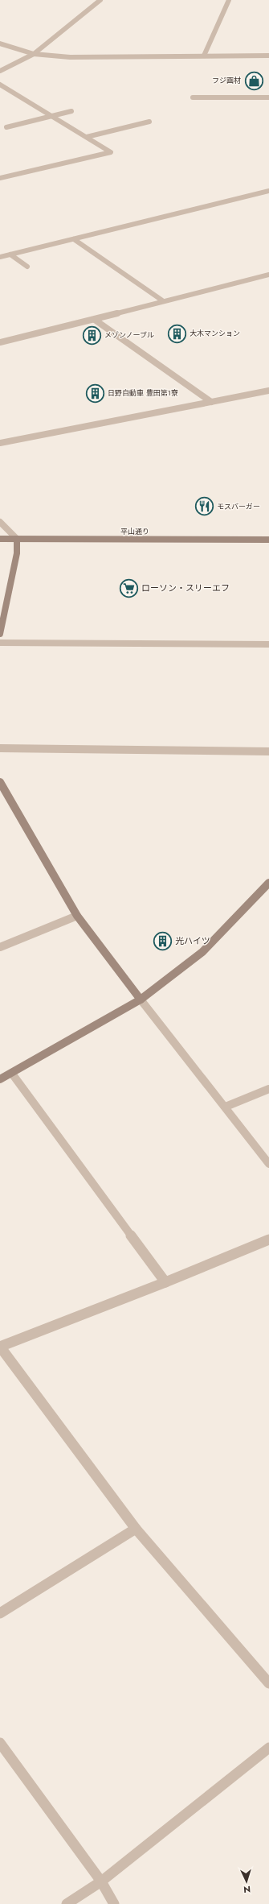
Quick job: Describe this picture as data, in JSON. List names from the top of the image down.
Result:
{
  "streets": {
    "street": ["平山通り"]
  },
  "places": {
    "shop": ["フジ画材"],
    "building": [
      "大木マンション",
      "メゾンノーブル",
      "日野自動車 豊田第1寮",
      "光ハイツ"
    ],
    "restaurant": ["モスバーガー"],
    "supermarket": ["ローソン・スリーエフ"]
  },
  "north": "bottom"
}
